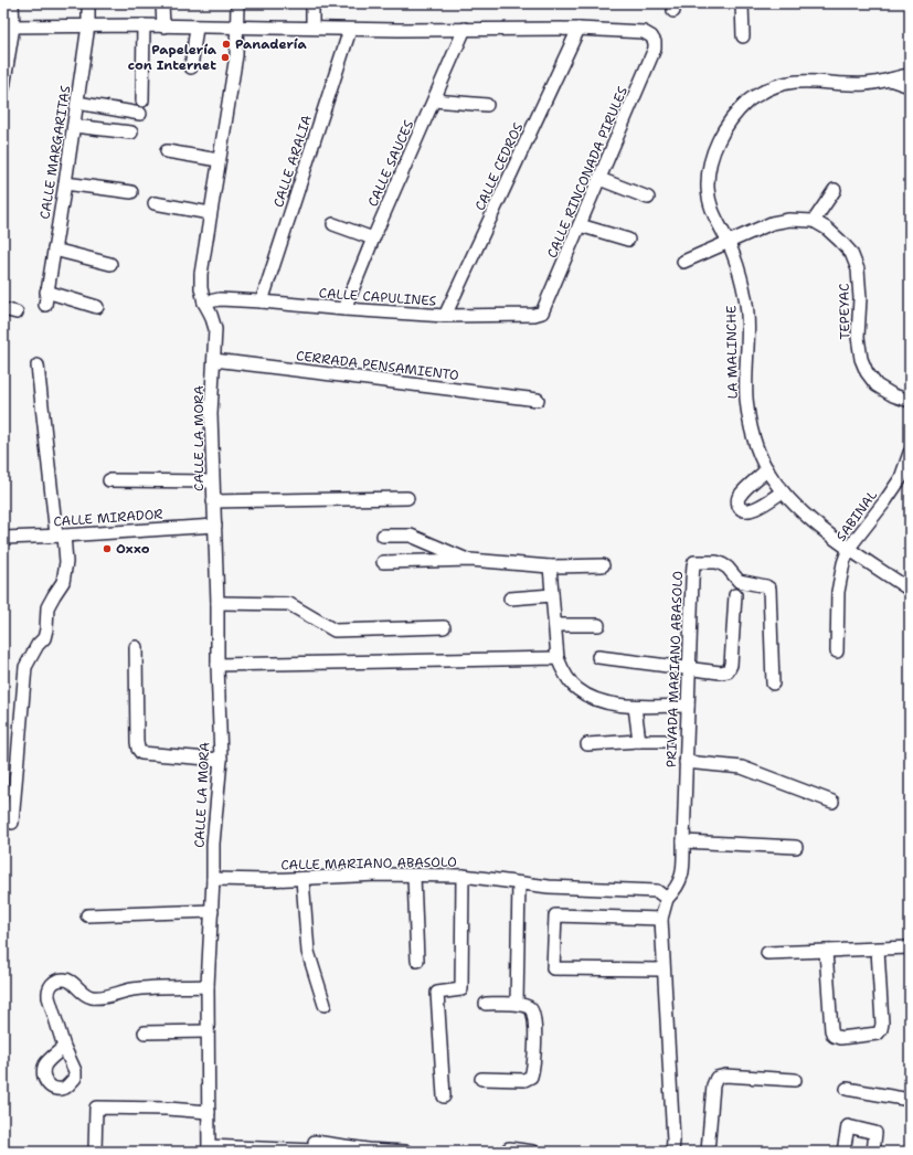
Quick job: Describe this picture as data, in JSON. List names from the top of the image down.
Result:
{
  "streets": {
    "street": [
      "CALLE MARGARITAS",
      "CALLE ARALIA",
      "CALLE SAUCES",
      "CALLE CEDROS",
      "CALLE RINCONADA PIRULES",
      "CALLE CAPULINES",
      "TEPEYAC",
      "LA MALINCHE",
      "CERRADA PENSAMIENTO",
      "CALLE LA MORA",
      "SABINAL",
      "CALLE MIRADOR",
      "PRIVADA MARIANO ABASOLO",
      "CALLE MARIANO ABASOLO"
    ]
  },
  "crossings": [
    ["CALLE ARALIA", "CALLE CAPULINES"],
    ["CALLE SAUCES", "CALLE CAPULINES"],
    ["CALLE CEDROS", "CALLE RINCONADA PIRULES"],
    ["CALLE CEDROS", "CALLE CAPULINES"],
    ["CALLE RINCONADA PIRULES", "CALLE CAPULINES"],
    ["CALLE CAPULINES", "CALLE LA MORA"],
    ["LA MALINCHE", "SABINAL"],
    ["CERRADA PENSAMIENTO", "CALLE LA MORA"],
    ["CALLE LA MORA", "CALLE MIRADOR"],
    ["CALLE LA MORA", "CALLE MARIANO ABASOLO"],
    ["PRIVADA MARIANO ABASOLO", "CALLE MARIANO ABASOLO"]
  ],
  "places": ["Panadería", "Papelería con Internet", "Oxxo"]
}
